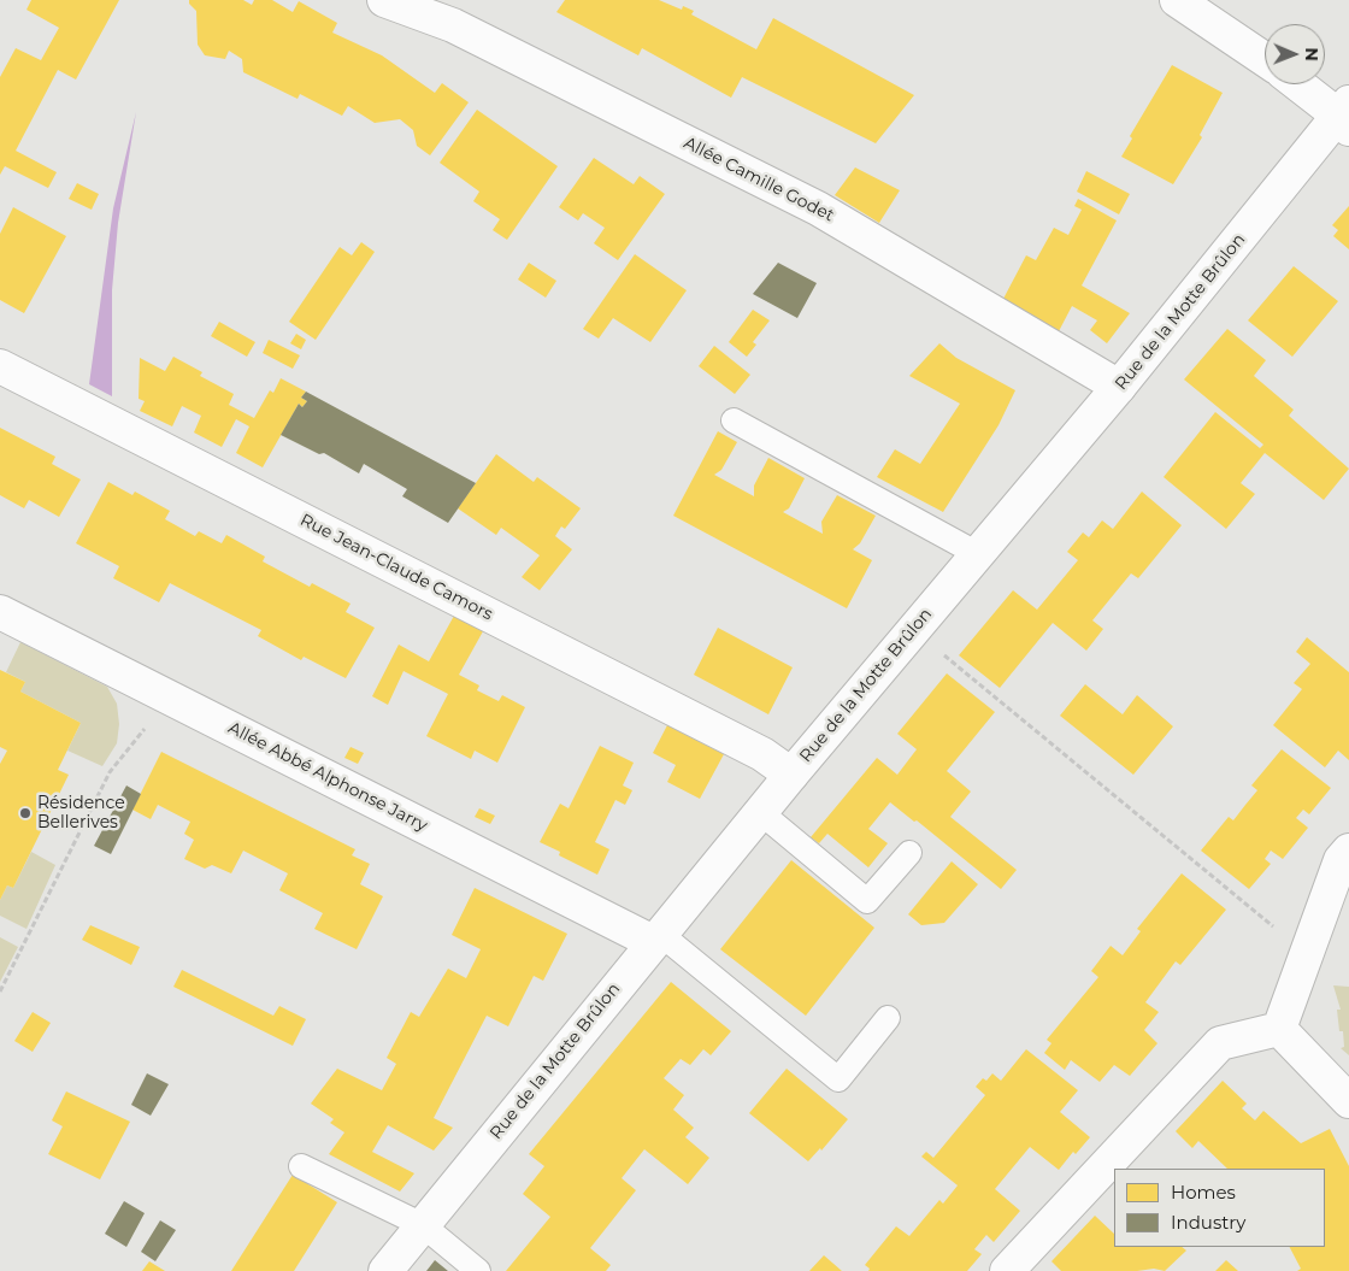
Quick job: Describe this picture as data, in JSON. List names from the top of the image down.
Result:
{
  "streets": {
    "street": [
      "Allée Camille Godet",
      "Rue de la Motte Brûlon",
      "Rue Jean-Claude Camors",
      "Allée Abbé Alphonse Jarry"
    ]
  },
  "crossings": [
    ["Allée Camille Godet", "Rue de la Motte Brûlon"],
    ["Rue de la Motte Brûlon", "Rue Jean-Claude Camors"],
    ["Rue de la Motte Brûlon", "Allée Abbé Alphonse Jarry"]
  ],
  "places": ["Résidence Bellerives"],
  "legend": ["Homes", "Industry"],
  "north": "right"
}
